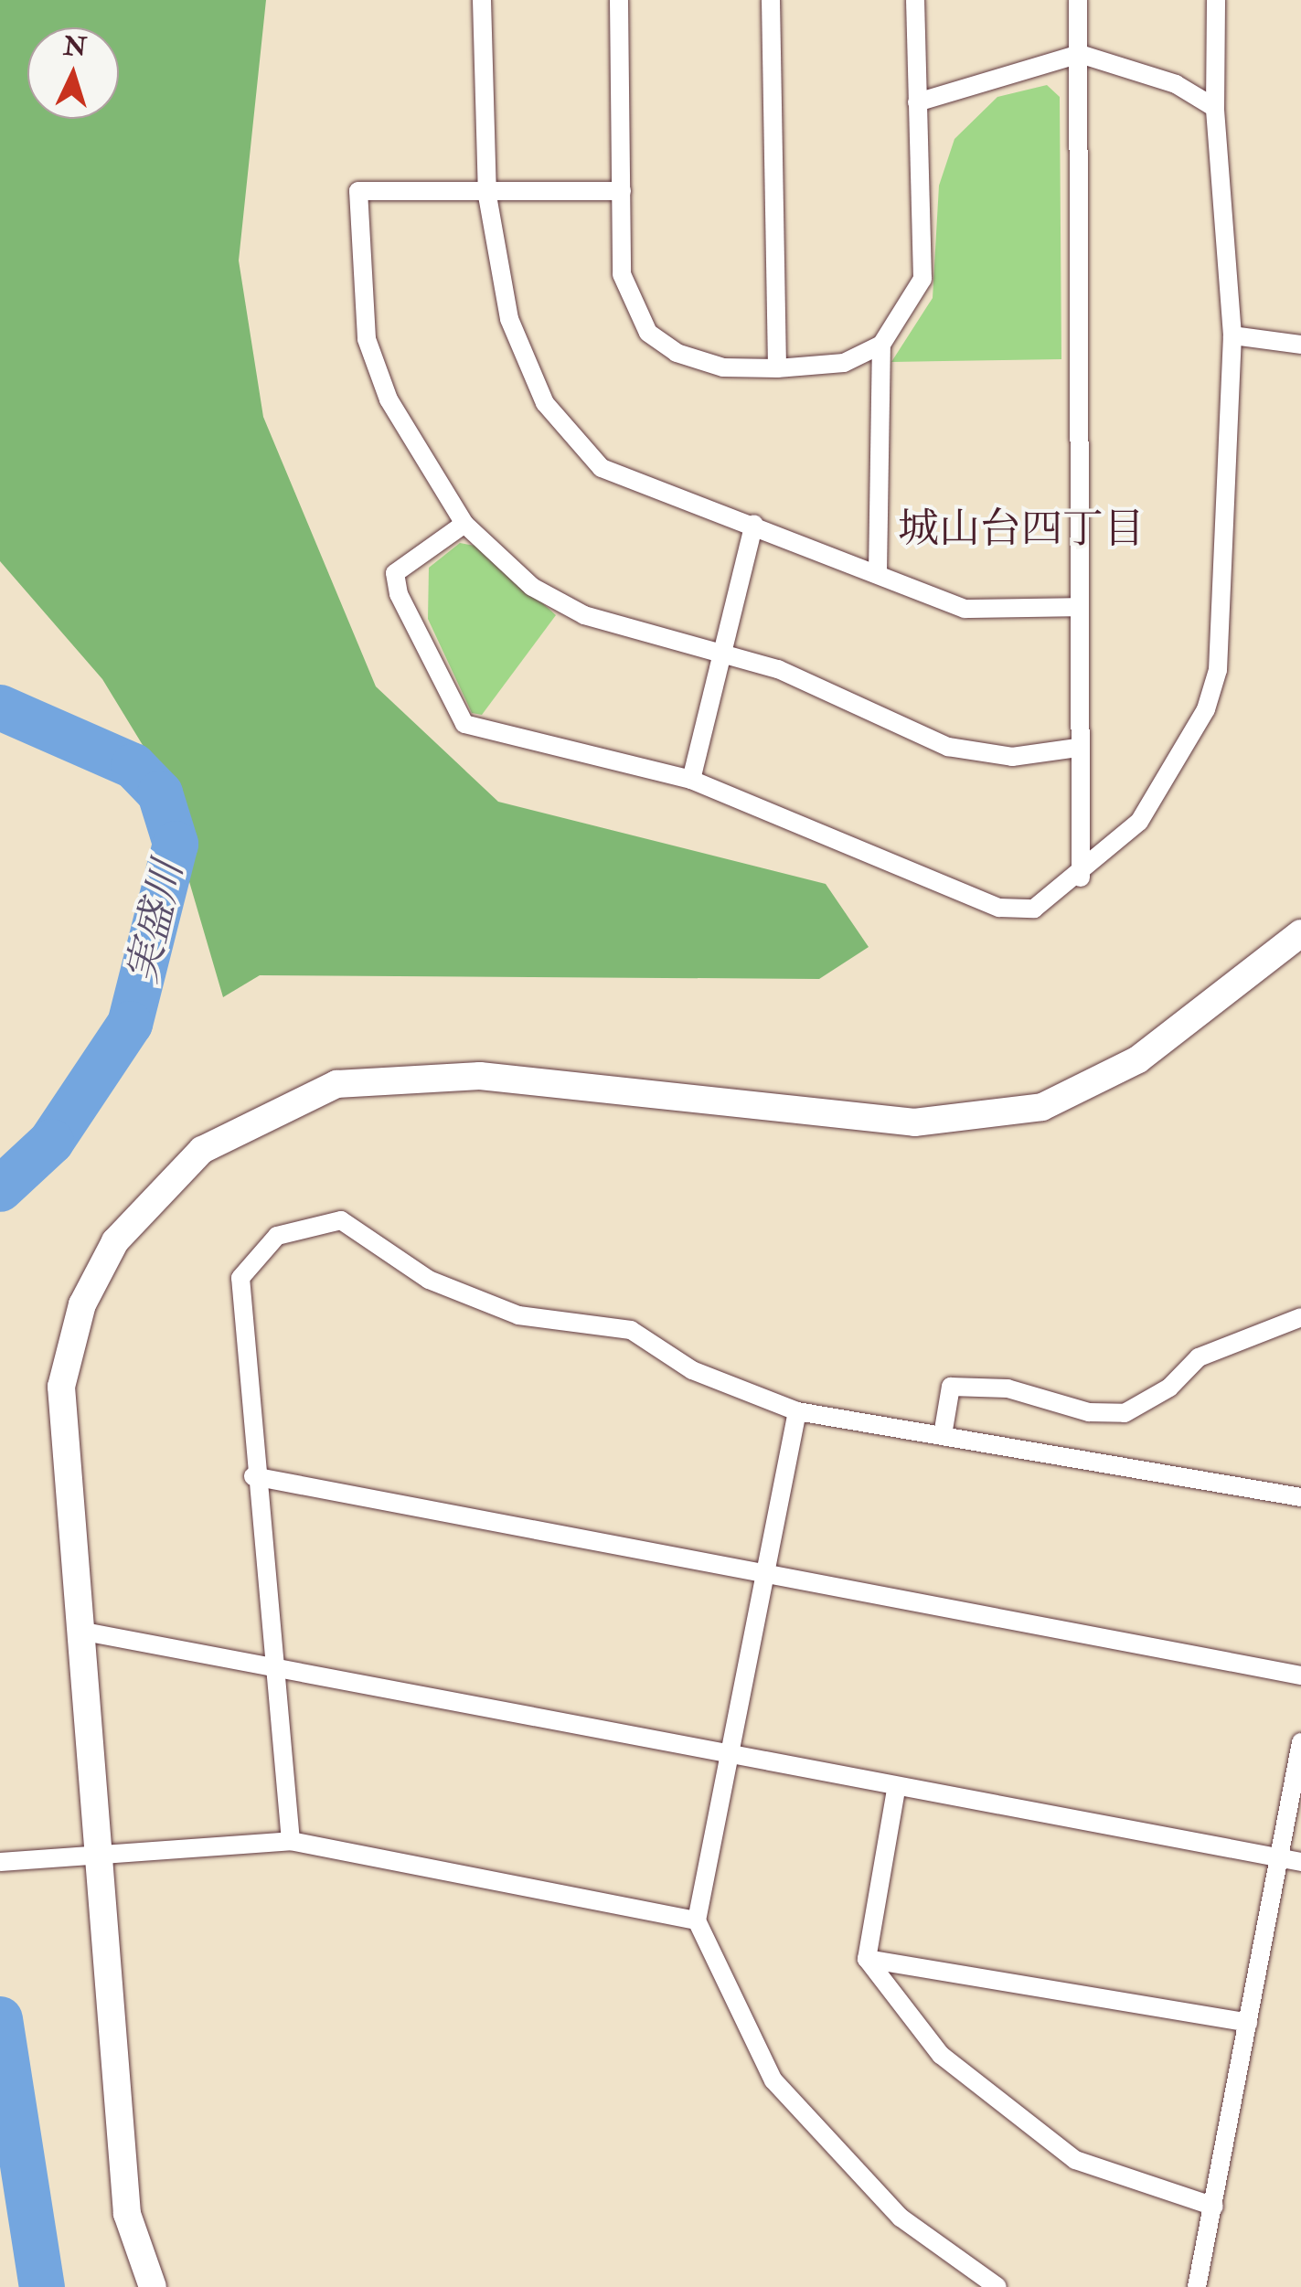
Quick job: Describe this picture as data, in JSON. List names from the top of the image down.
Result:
{
  "districts": ["城山台四丁目"],
  "water": ["実盛川"],
  "north": "top"
}
